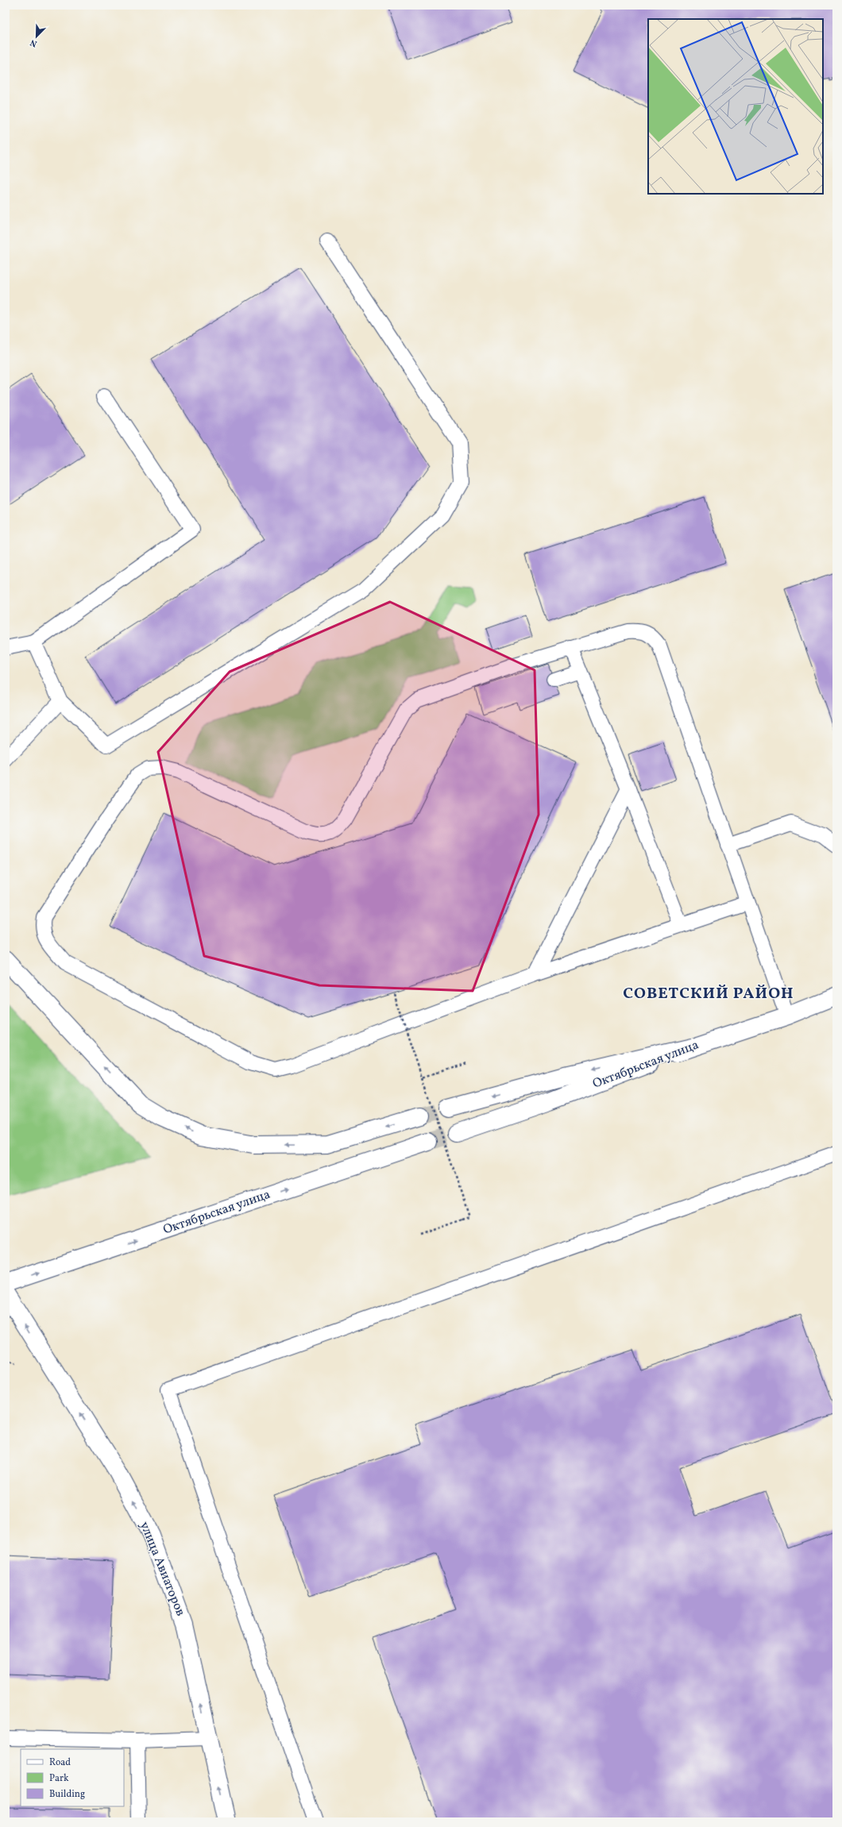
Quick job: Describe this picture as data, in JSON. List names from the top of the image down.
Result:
{
  "streets": {
    "main road": ["Октябрьская улица", "улица Авиаторов"]
  },
  "one_way": ["Октябрьская улица", "улица Авиаторов"],
  "districts": ["СОВЕТСКИЙ РАЙОН"],
  "legend": ["Road", "Park", "Building"],
  "north": "bottom left"
}
